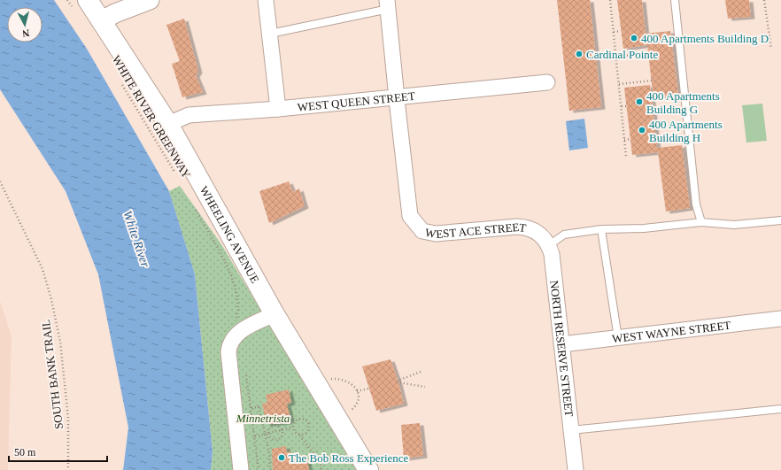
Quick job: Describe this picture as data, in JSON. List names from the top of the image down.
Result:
{
  "streets": {
    "main road": ["WHEELING AVENUE"],
    "street": [
      "WEST QUEEN STREET",
      "WEST ACE STREET",
      "WEST WAYNE STREET",
      "NORTH RESERVE STREET"
    ],
    "path": ["WHITE RIVER GREENWAY", "SOUTH BANK TRAIL"]
  },
  "crossings": [
    ["WEST QUEEN STREET", "WEST ACE STREET"],
    ["WEST QUEEN STREET", "WHEELING AVENUE"],
    ["WEST ACE STREET", "NORTH RESERVE STREET"],
    ["WEST WAYNE STREET", "NORTH RESERVE STREET"]
  ],
  "water": ["White River"],
  "parks": ["Minnetrista"],
  "places": [
    "400 Apartments Building D",
    "Cardinal Pointe",
    "400 Apartments Building G",
    "400 Apartments Building H",
    "The Bob Ross Experience"
  ],
  "scale_bar": "50 m",
  "north": "bottom"
}
